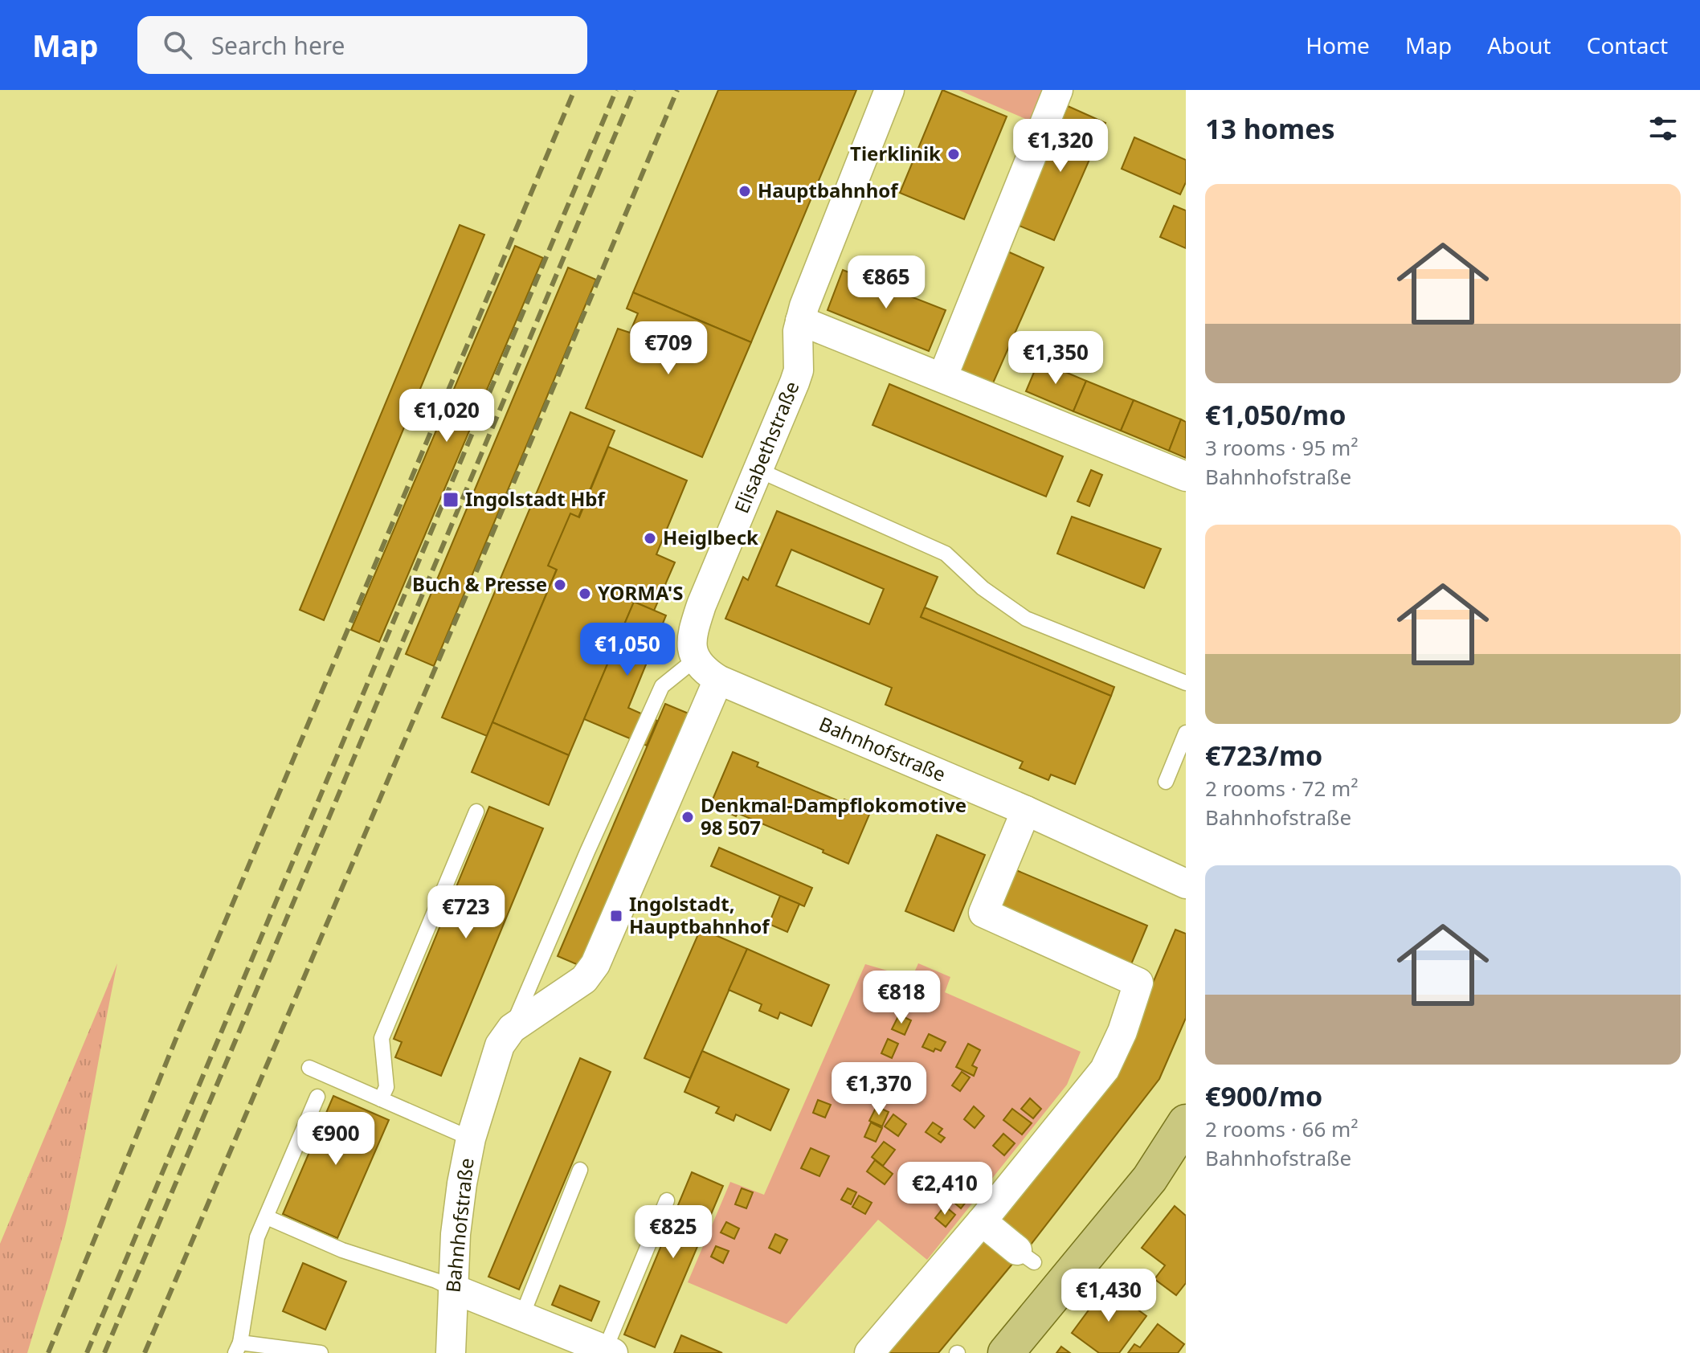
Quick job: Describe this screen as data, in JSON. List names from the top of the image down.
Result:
{
  "streets": {
    "street": ["Elisabethstraße", "Bahnhofstraße"]
  },
  "crossings": [
    ["Elisabethstraße", "Bahnhofstraße"]
  ],
  "places": {
    "other": [
      "Tierklinik",
      "Hauptbahnhof",
      "Heiglbeck",
      "Buch & Presse",
      "YORMA'S",
      "Denkmal-Dampflokomotive 98 507"
    ],
    "transit": ["Ingolstadt Hbf", "Ingolstadt, Hauptbahnhof"]
  },
  "page": {
    "header": "Map",
    "search": "Search here",
    "nav": [
      "Home",
      "Map",
      "About",
      "Contact"
    ],
    "heading": "13 homes",
    "price": [
      "€1,320",
      "€865",
      "€709",
      "€1,350",
      "€1,020",
      "€1,050",
      "€723",
      "€818",
      "€1,370",
      "€900",
      "€2,410",
      "€825",
      "€1,430"
    ],
    "list": [
      {
        "name": "€1,050/mo",
        "note": "3 rooms · 95 m² · Bahnhofstraße"
      },
      {
        "name": "€723/mo",
        "note": "2 rooms · 72 m² · Bahnhofstraße"
      },
      {
        "name": "€900/mo",
        "note": "2 rooms · 66 m² · Bahnhofstraße"
      }
    ]
  }
}
